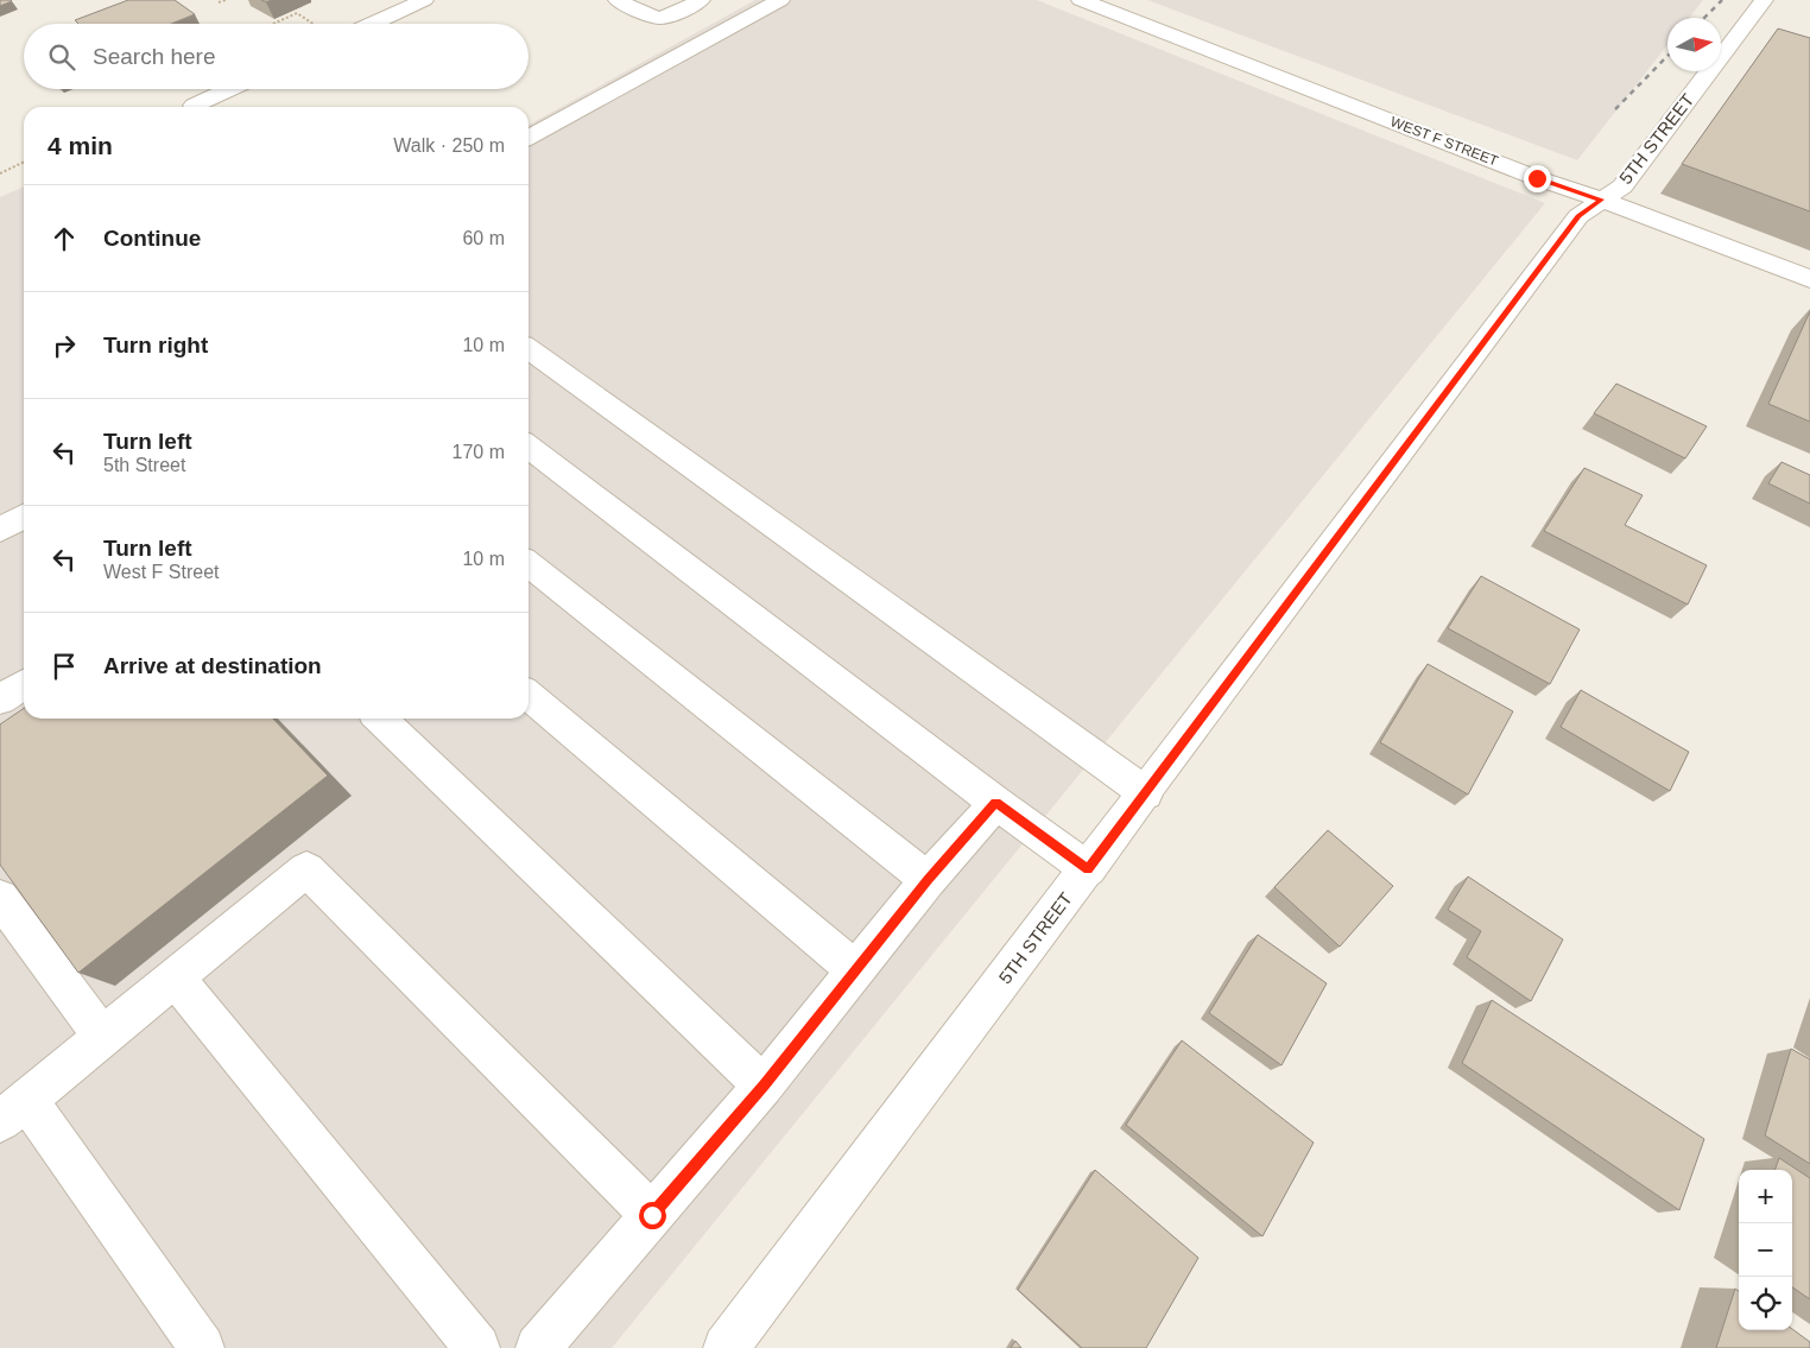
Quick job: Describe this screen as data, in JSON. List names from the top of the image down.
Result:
{
  "streets": {
    "street": ["5TH STREET", "WEST F STREET"]
  },
  "crossings": [
    ["5TH STREET", "WEST F STREET"]
  ],
  "north": "right",
  "page": {
    "search": "Search here",
    "heading": ["4 min", "Walk · 250 m"],
    "list": [
      ["Continue", "60 m"],
      ["Turn right", "10 m"],
      ["Turn left", "5th Street", "170 m"],
      ["Turn left", "West F Street", "10 m"],
      "Arrive at destination"
    ],
    "map_buttons": ["+", "−"]
  }
}
